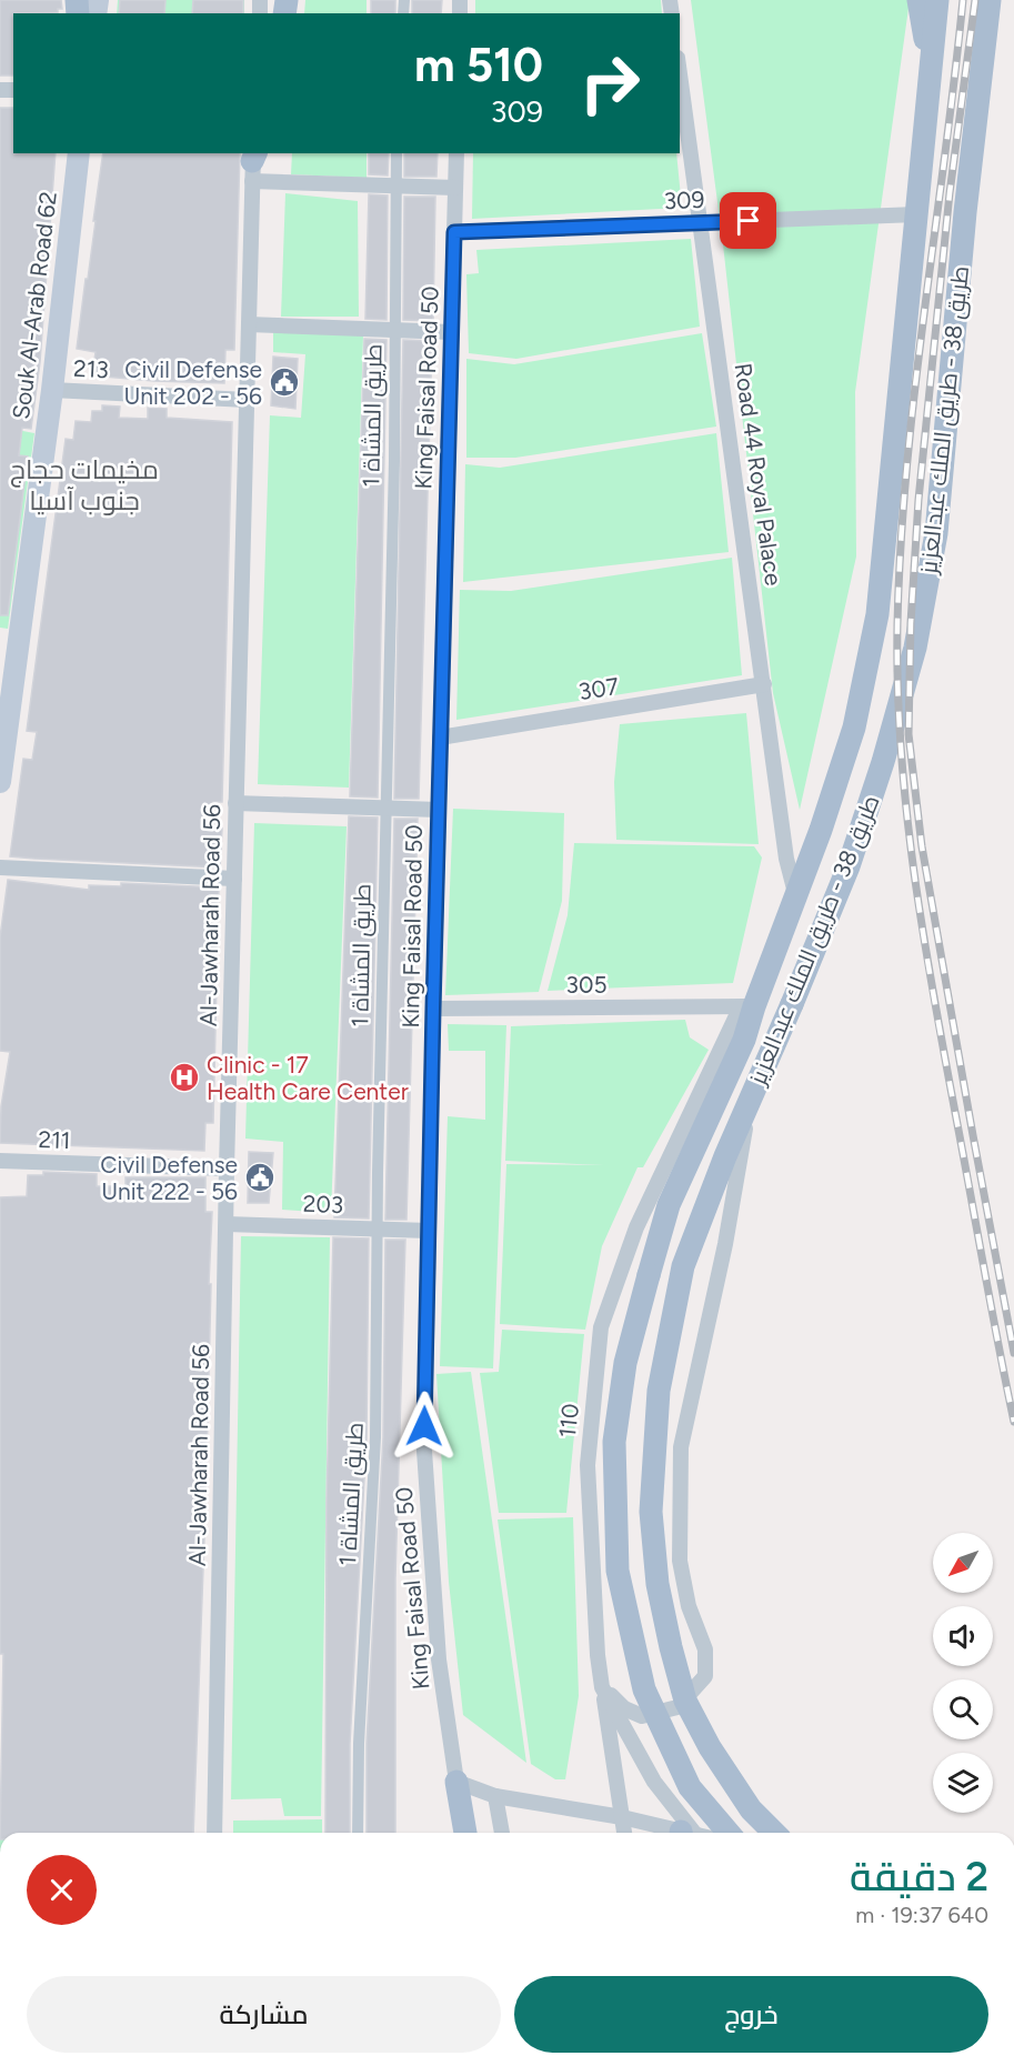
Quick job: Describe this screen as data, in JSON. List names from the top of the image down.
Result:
{
  "streets": {
    "main road": ["Souk Al-Arab Road 62", "طريق 38 - طريق الملك عبدالعزيز"],
    "street": [
      "309",
      "213",
      "King Faisal Road 50",
      "طريق المشاة 1",
      "Road 44 Royal Palace",
      "307",
      "Al-Jawharah Road 56",
      "305",
      "211",
      "203",
      "110"
    ]
  },
  "crossings": [
    ["309", "King Faisal Road 50"],
    ["309", "طريق 38 - طريق الملك عبدالعزيز"],
    ["309", "Road 44 Royal Palace"],
    ["Souk Al-Arab Road 62", "213"],
    ["213", "Al-Jawharah Road 56"],
    ["King Faisal Road 50", "307"],
    ["King Faisal Road 50", "305"],
    ["King Faisal Road 50", "203"],
    ["طريق المشاة 1", "203"],
    ["طريق 38 - طريق الملك عبدالعزيز", "Road 44 Royal Palace"],
    ["طريق 38 - طريق الملك عبدالعزيز", "305"],
    ["طريق 38 - طريق الملك عبدالعزيز", "110"],
    ["Road 44 Royal Palace", "307"],
    ["Al-Jawharah Road 56", "211"],
    ["Al-Jawharah Road 56", "203"],
    ["305", "110"]
  ],
  "districts": ["مخيمات حجاج جنوب آسيا"],
  "places": {
    "public building": ["Civil Defense Unit 202 - 56", "Civil Defense Unit 222 - 56"],
    "hospital": ["Clinic - 17 Health Care Center"]
  },
  "north": "bottom left",
  "page": {
    "turn": ["510 m", "309"],
    "heading": ["2 دقيقة", "640 m · 19:37"],
    "buttons": ["خروج", "مشاركة"]
  }
}
